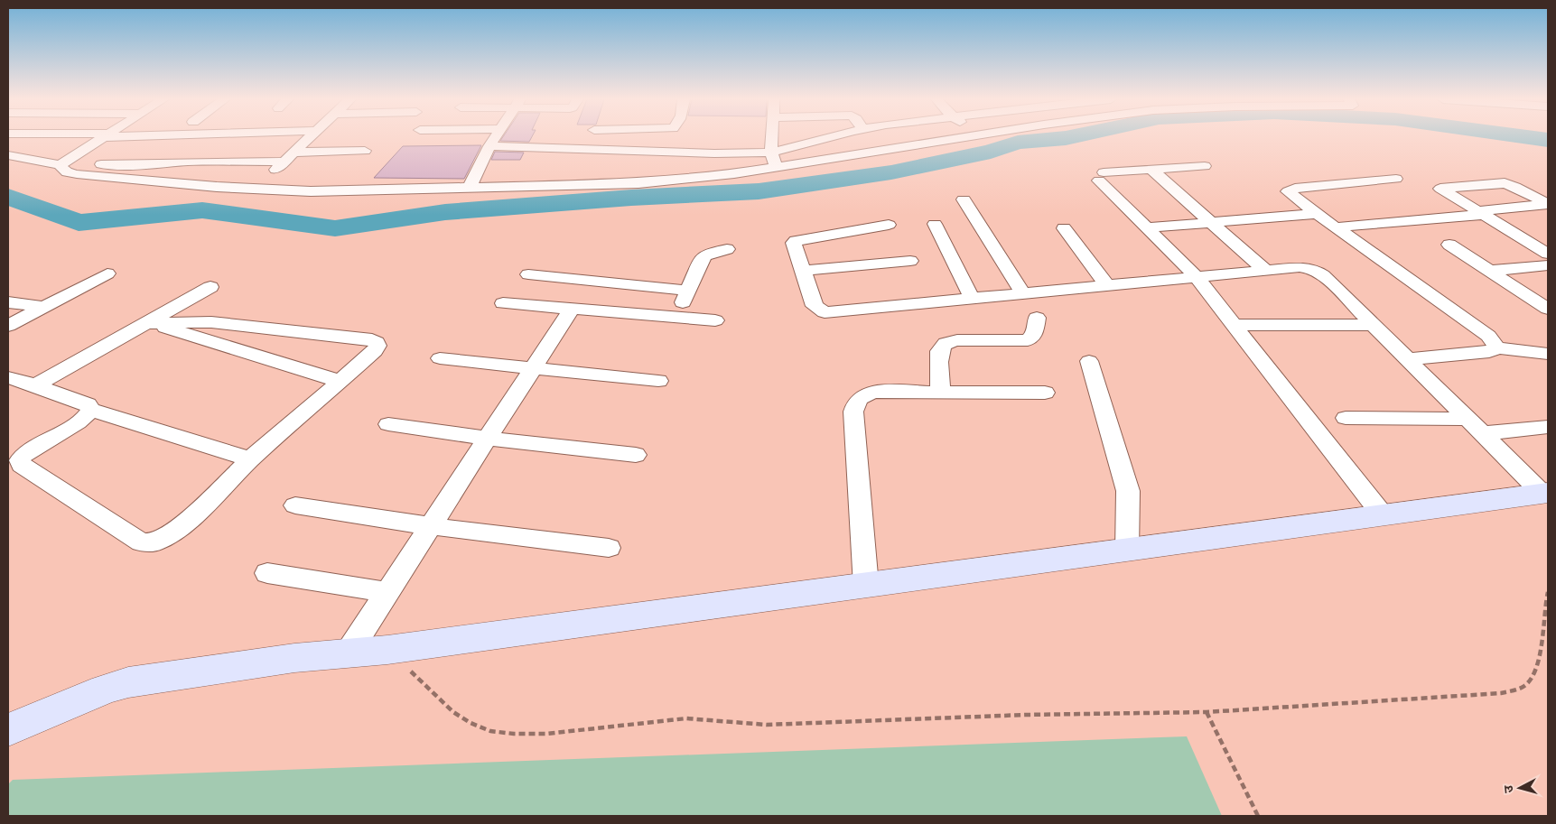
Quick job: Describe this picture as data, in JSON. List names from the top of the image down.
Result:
{
  "north": "left"
}
